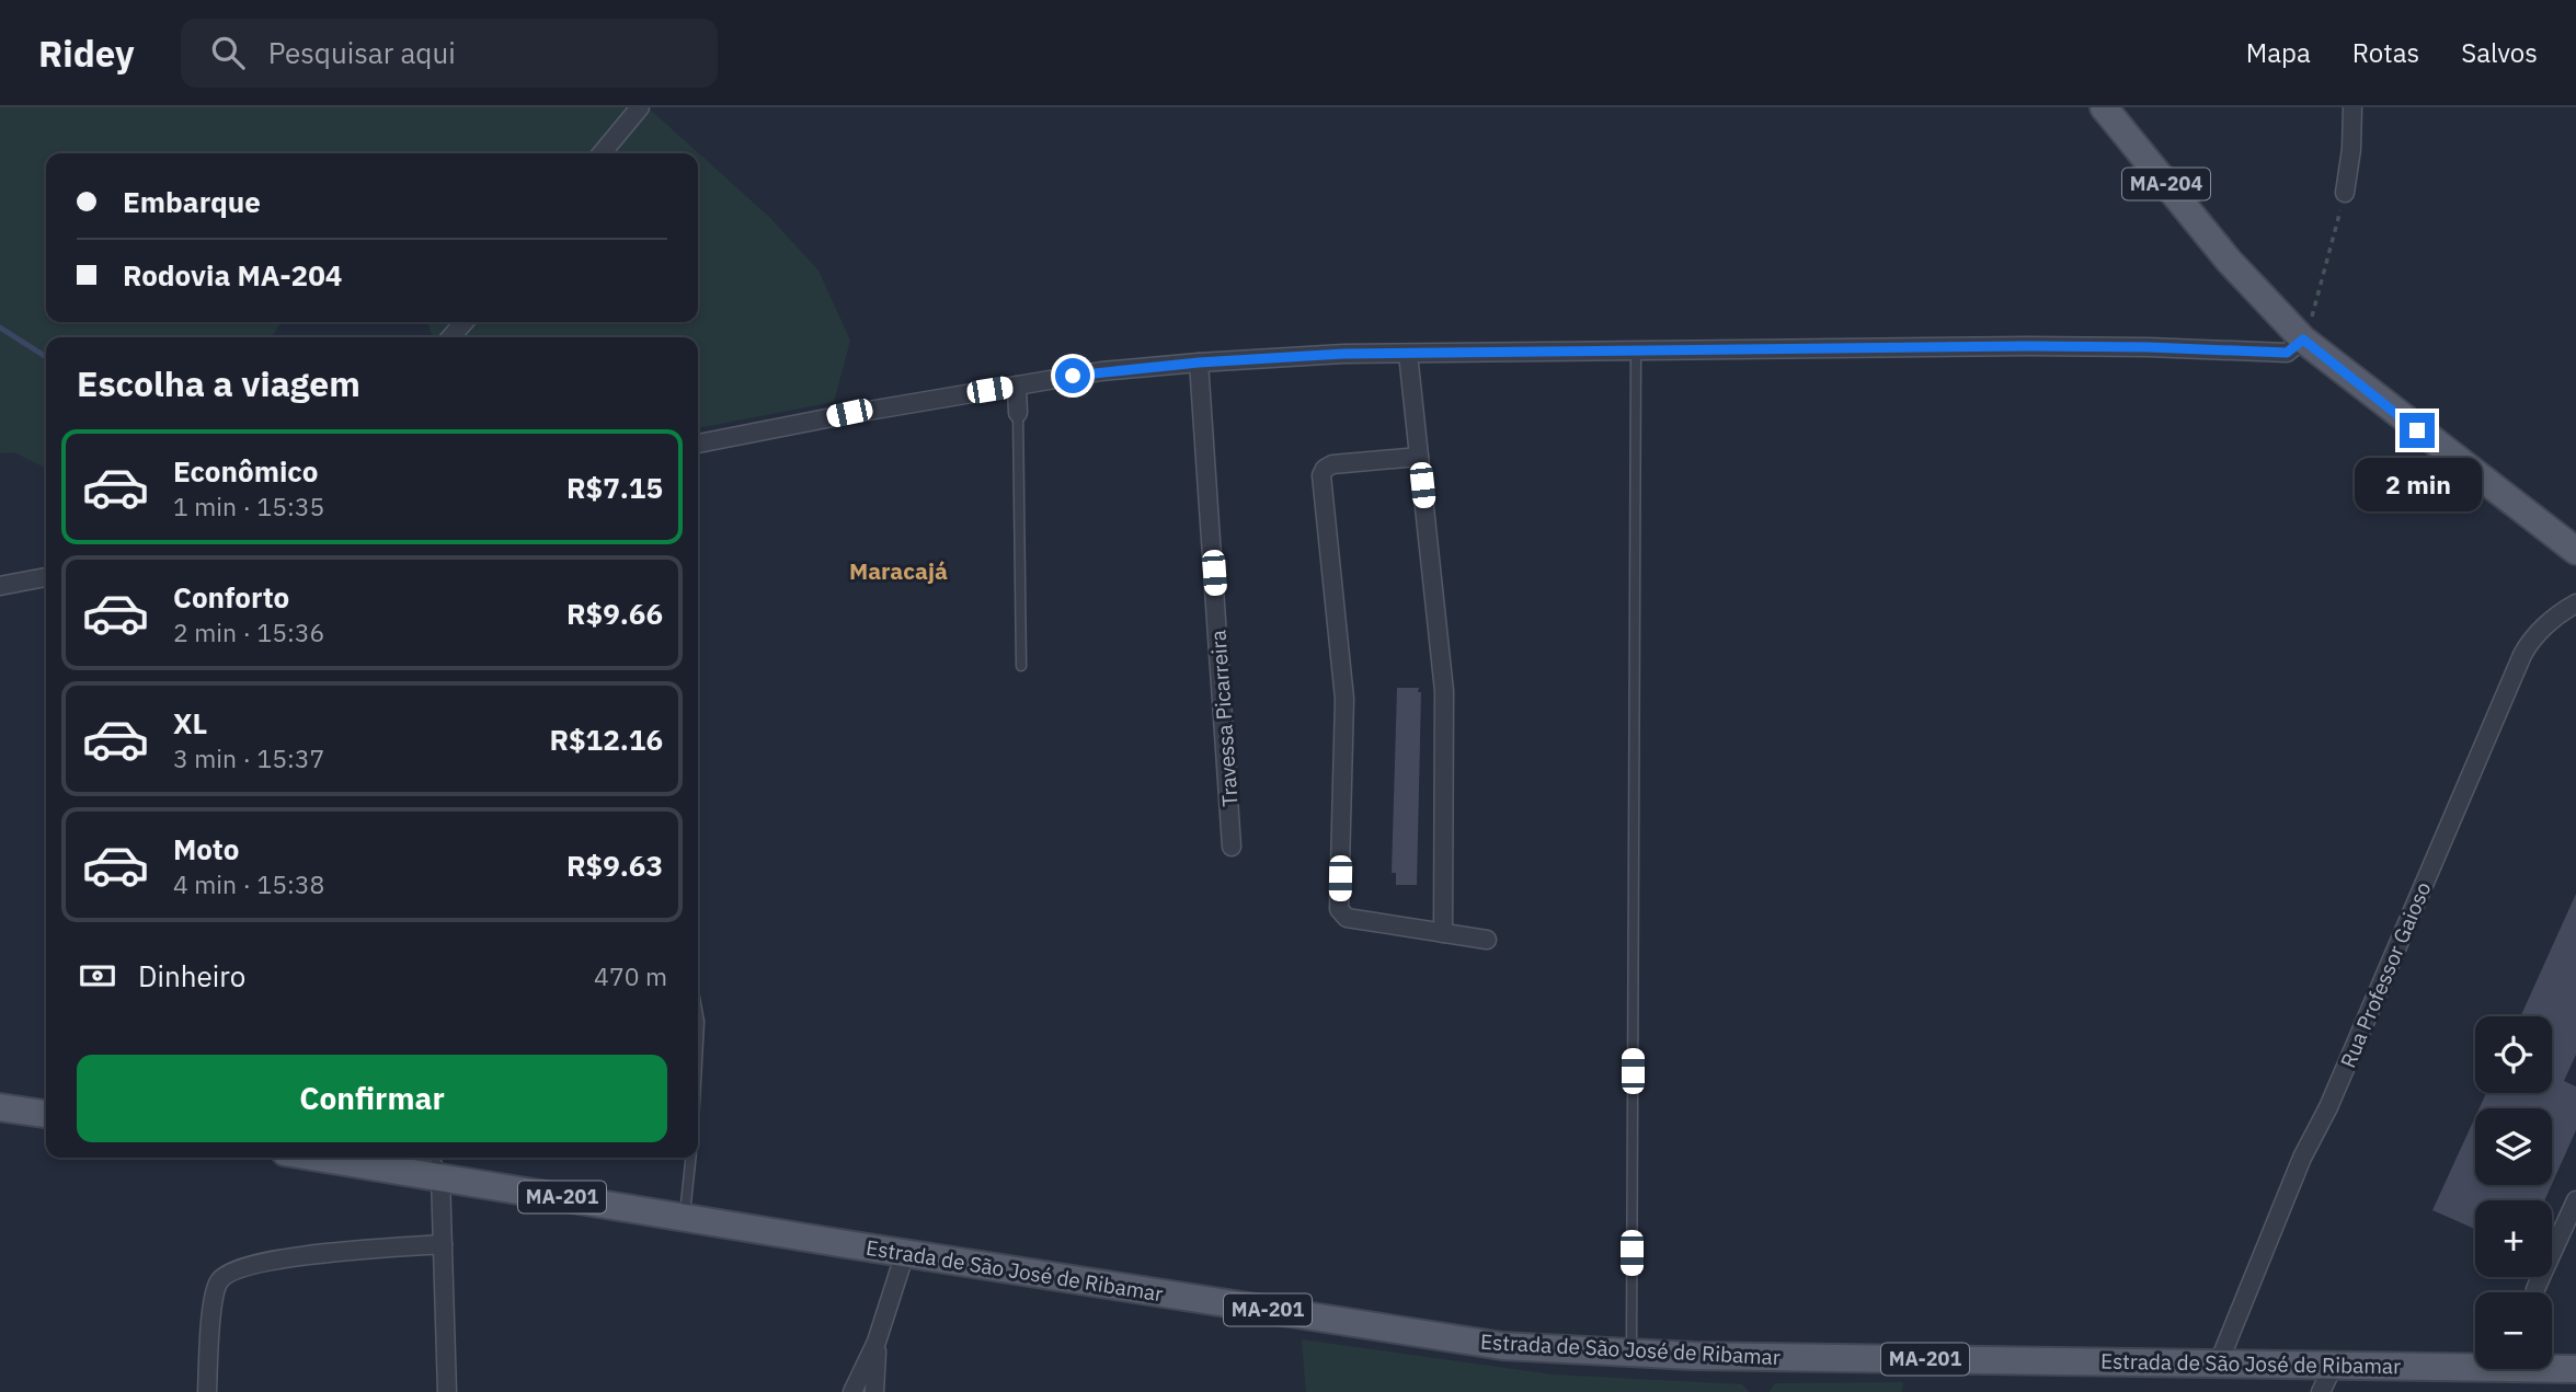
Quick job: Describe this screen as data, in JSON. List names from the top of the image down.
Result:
{
  "streets": {
    "main road": ["MA-204", "MA-201", "Estrada de São José de Ribamar"],
    "street": ["Travessa Picarreira", "Rua Professor Gaioso"]
  },
  "crossings": [
    ["Rua Professor Gaioso", "Estrada de São José de Ribamar"]
  ],
  "districts": ["Maracajá"],
  "page": {
    "header": "Ridey",
    "search": "Pesquisar aqui",
    "nav": ["Mapa", "Rotas", "Salvos"],
    "banner": ["Embarque", "Rodovia MA-204"],
    "heading": "Escolha a viagem",
    "list": [
      {
        "name": "Econômico",
        "note": "1 min · 15:35",
        "value": "R$7.15"
      },
      {
        "name": "Conforto",
        "note": "2 min · 15:36",
        "value": "R$9.66"
      },
      {
        "name": "XL",
        "note": "3 min · 15:37",
        "value": "R$12.16"
      },
      {
        "name": "Moto",
        "note": "4 min · 15:38",
        "value": "R$9.63"
      }
    ],
    "bubble": "2 min",
    "pay": ["Dinheiro", "470 m"],
    "map_buttons": ["+", "−"],
    "buttons": "Confirmar"
  }
}
